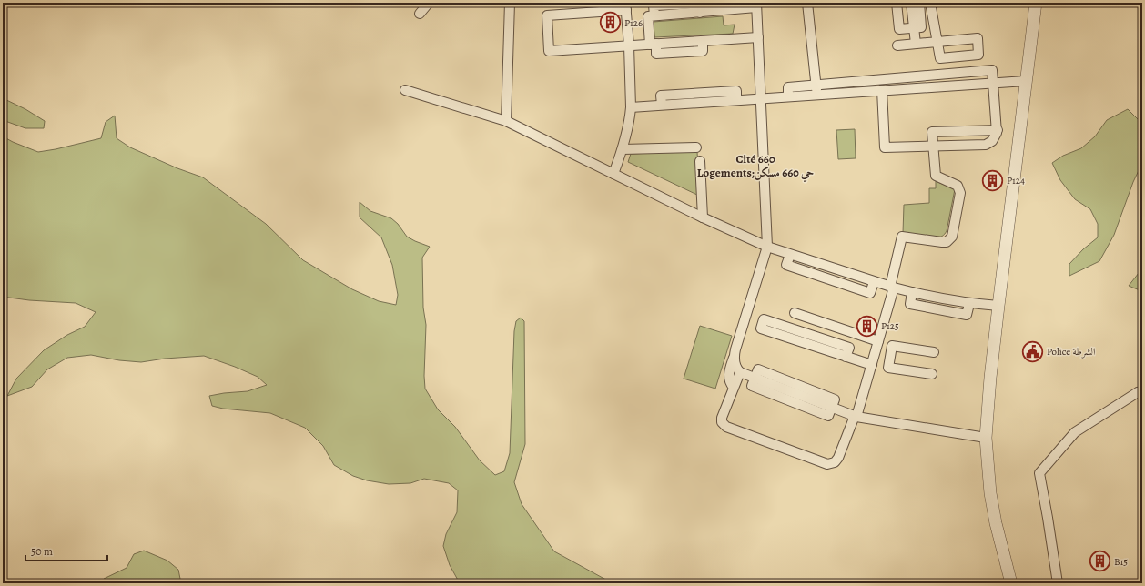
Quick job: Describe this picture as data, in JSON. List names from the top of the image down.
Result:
{
  "districts": ["Cité 660 Logements;حي 660 مسكن"],
  "places": {
    "building": [
      "P126",
      "P124",
      "P125",
      "B15"
    ],
    "public building": ["Police الشرطة"]
  },
  "scale_bar": "50 m"
}
